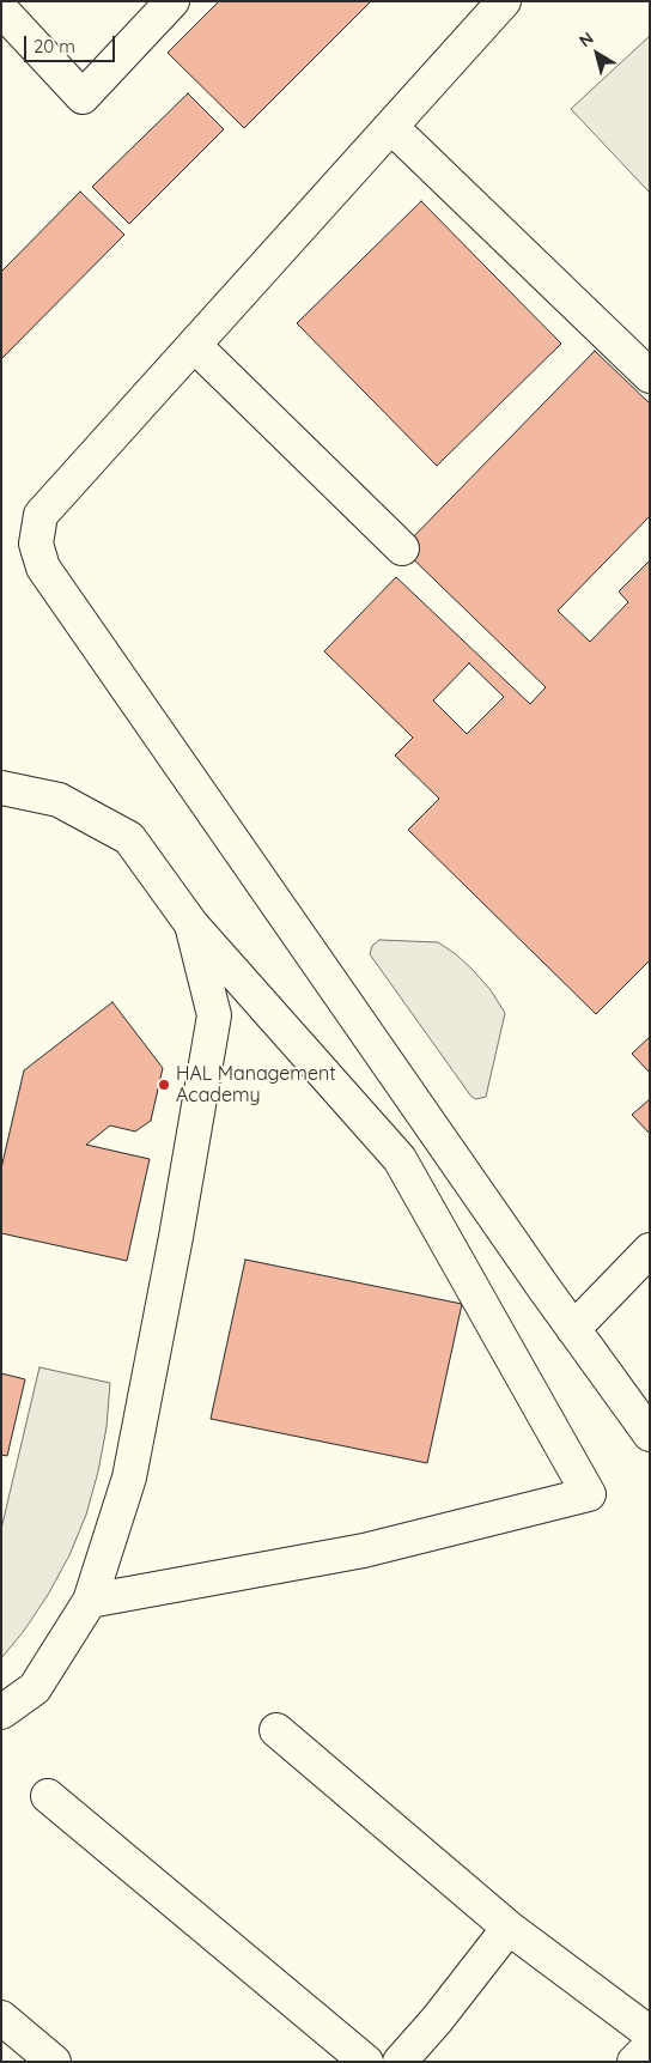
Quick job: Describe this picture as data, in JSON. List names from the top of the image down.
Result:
{
  "places": ["HAL Management Academy"],
  "scale_bar": "20 m",
  "north": "top left"
}
